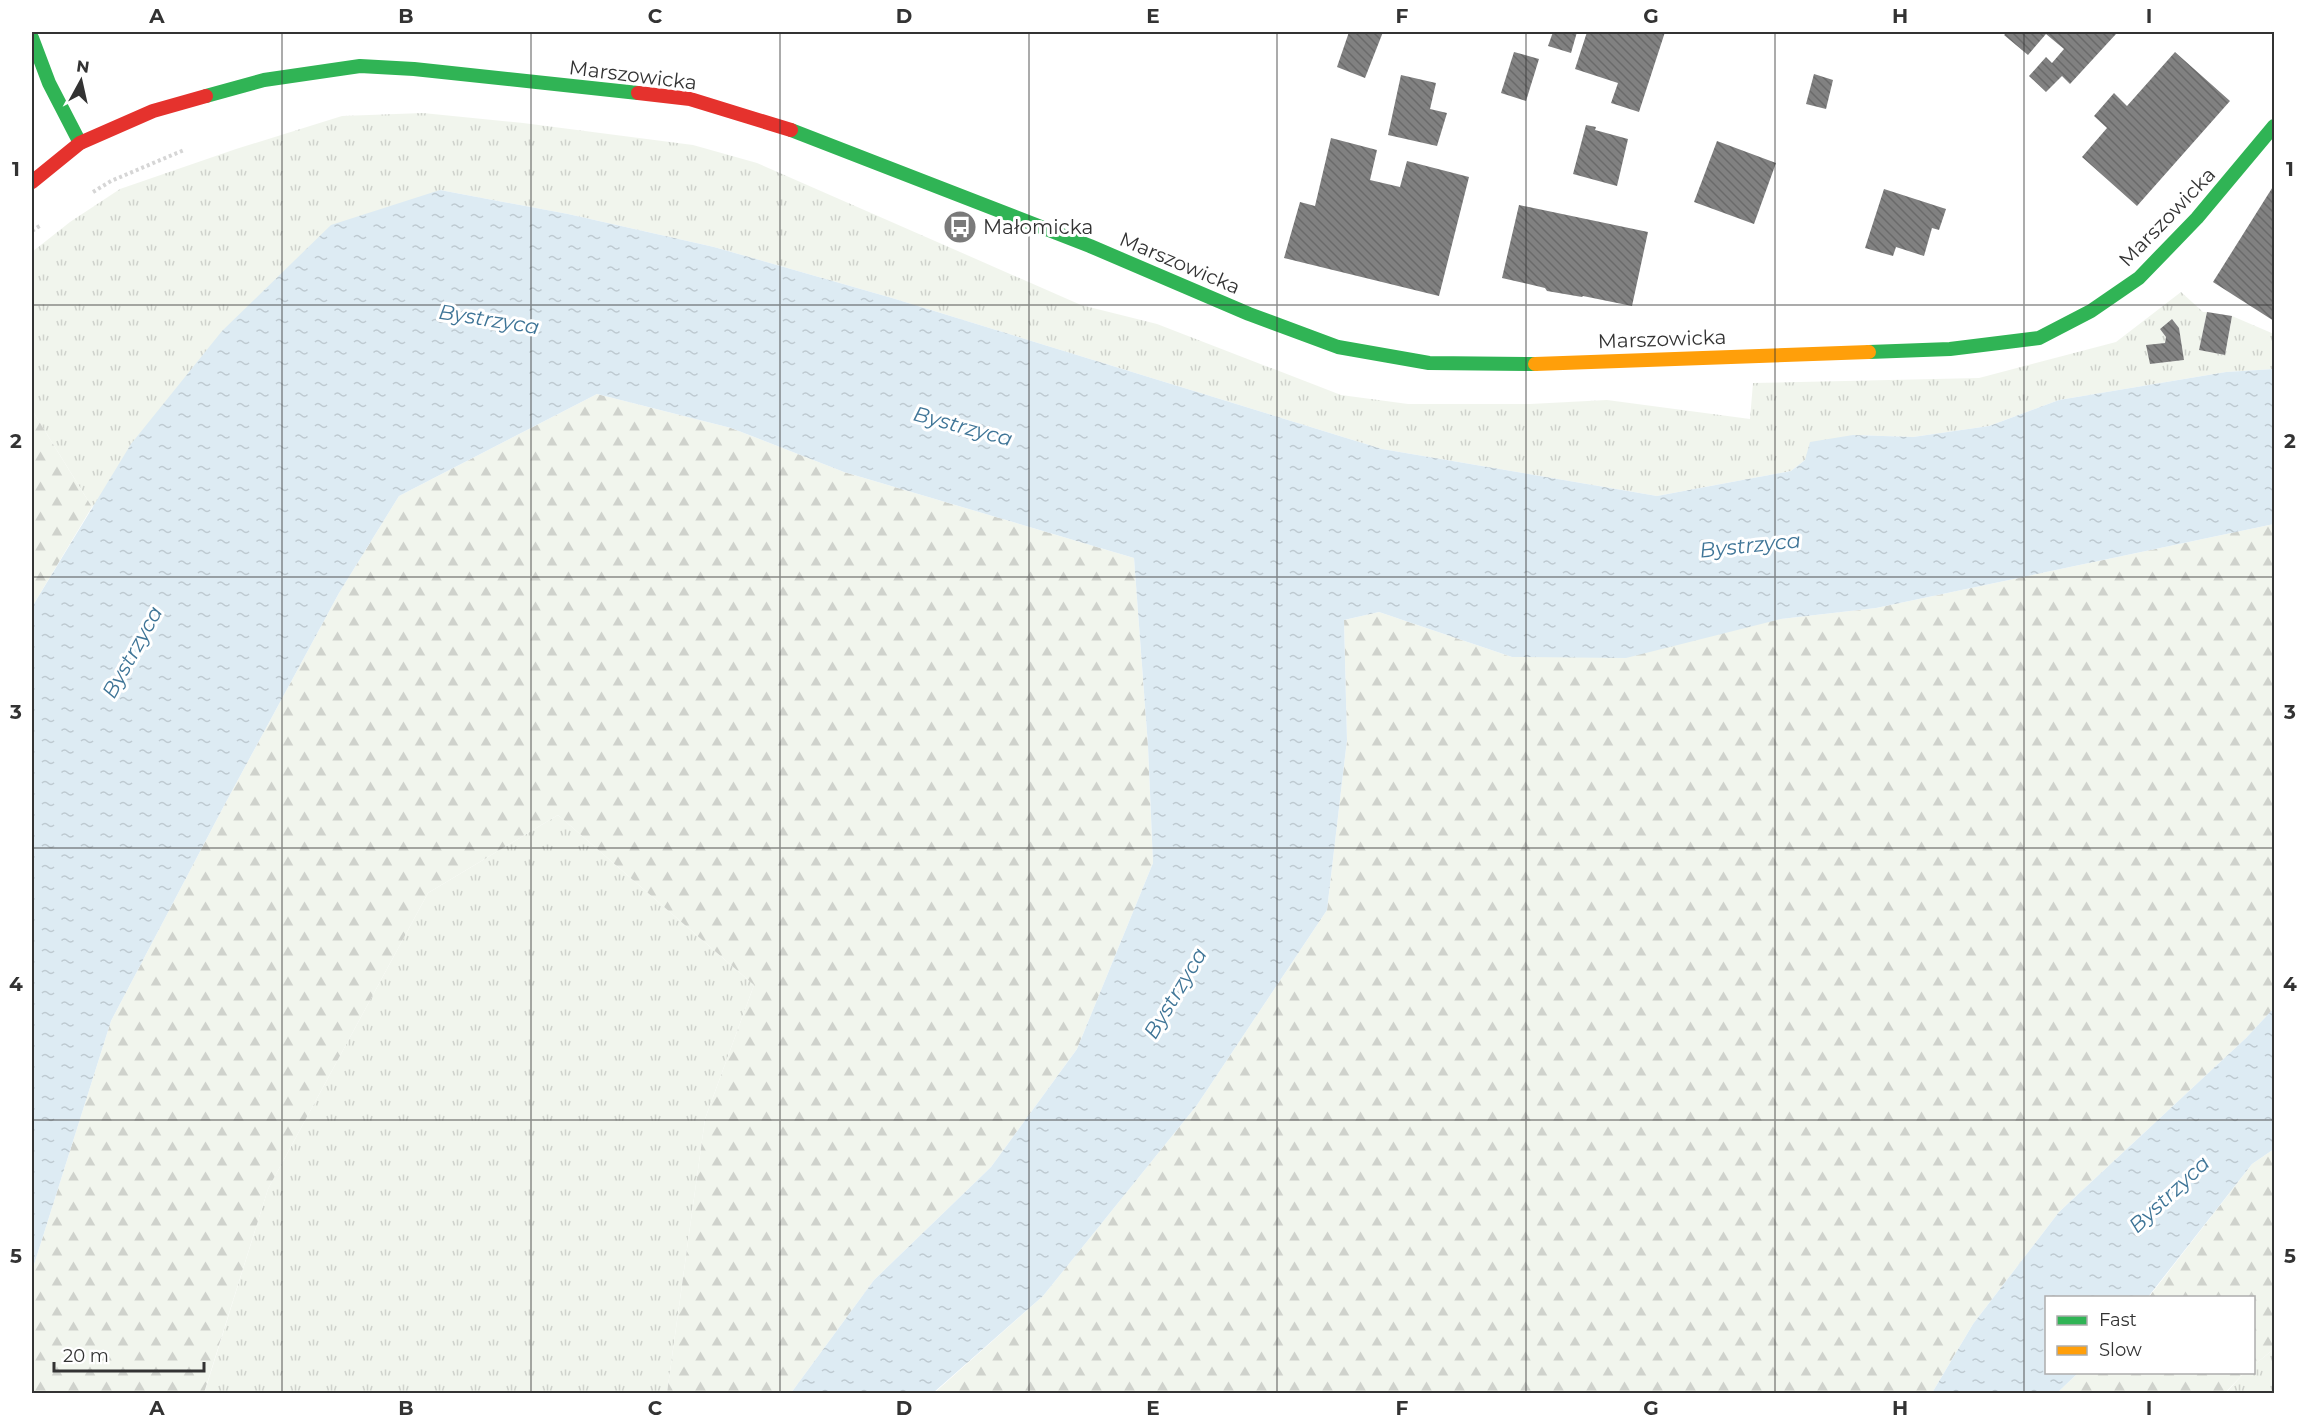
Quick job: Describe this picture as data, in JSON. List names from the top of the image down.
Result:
{
  "streets": {
    "street": ["Marszowicka"]
  },
  "water": ["Bystrzyca"],
  "places": {
    "bus stop": ["Małomicka"]
  },
  "legend": ["Fast", "Slow"],
  "scale_bar": "20 m",
  "north": "top",
  "grid": {
    "columns": [
      "A",
      "B",
      "C",
      "D",
      "E",
      "F",
      "G",
      "H",
      "I"
    ],
    "rows": [
      "1",
      "2",
      "3",
      "4",
      "5"
    ]
  }
}
